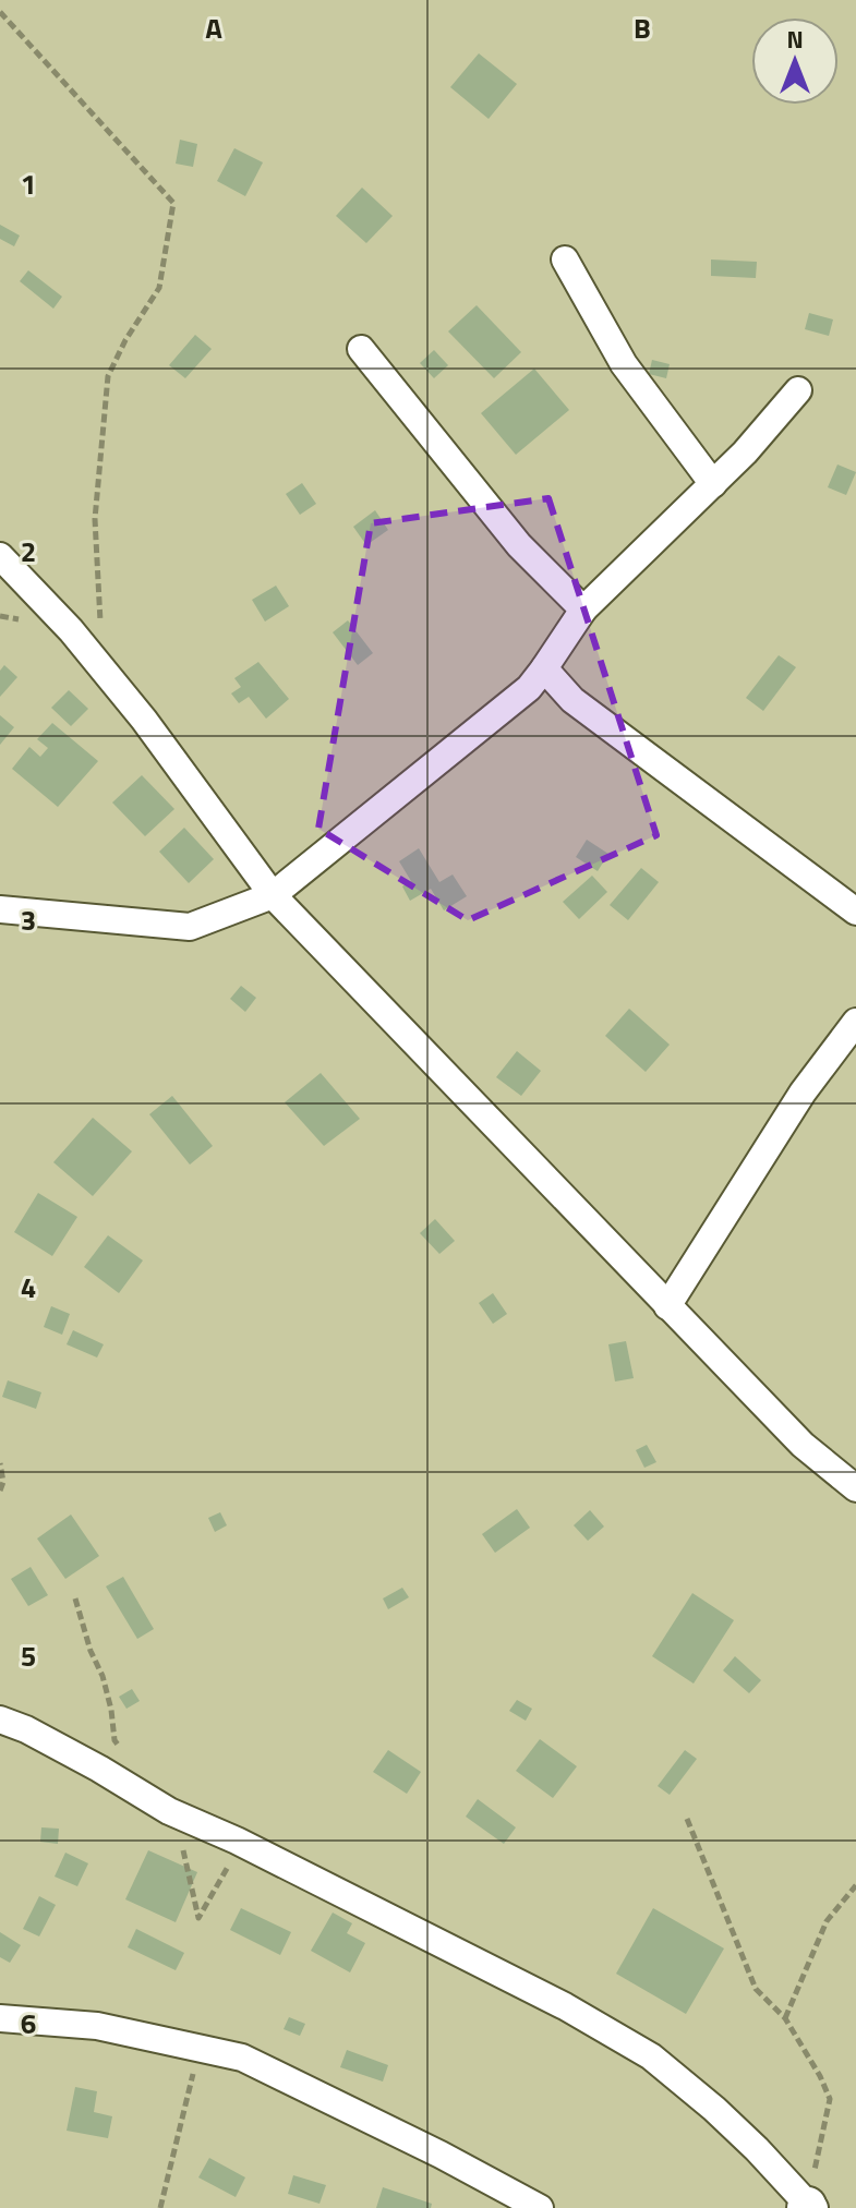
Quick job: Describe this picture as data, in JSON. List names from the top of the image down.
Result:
{
  "north": "top",
  "grid": {
    "columns": ["A", "B"],
    "rows": [
      "1",
      "2",
      "3",
      "4",
      "5",
      "6"
    ]
  }
}
